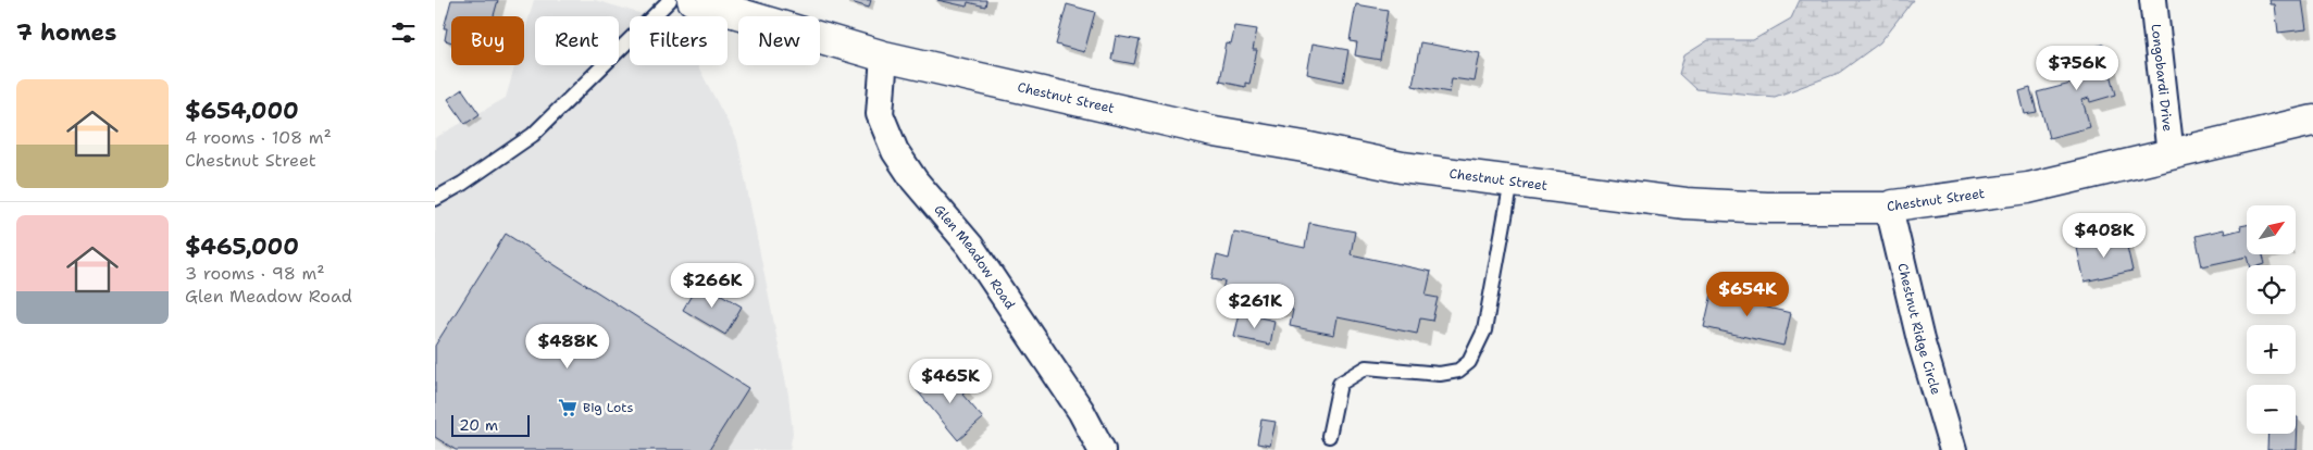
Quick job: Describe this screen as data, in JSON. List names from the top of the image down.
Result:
{
  "streets": {
    "main road": ["Chestnut Street"],
    "street": ["Longobardi Drive", "Glen Meadow Road", "Chestnut Ridge Circle"]
  },
  "crossings": [
    ["Longobardi Drive", "Chestnut Street"],
    ["Chestnut Street", "Glen Meadow Road"],
    ["Chestnut Street", "Chestnut Ridge Circle"]
  ],
  "places": {
    "supermarket": ["Big Lots"]
  },
  "scale_bar": "20 m",
  "north": "top right",
  "page": {
    "heading": "7 homes",
    "chip": [
      "Buy",
      "Rent",
      "Filters",
      "New"
    ],
    "price": [
      "$756K",
      "$408K",
      "$266K",
      "$654K",
      "$261K",
      "$488K",
      "$465K"
    ],
    "list": [
      {
        "name": "$654,000",
        "note": "4 rooms · 108 m² · Chestnut Street"
      },
      {
        "name": "$465,000",
        "note": "3 rooms · 98 m² · Glen Meadow Road"
      }
    ],
    "map_buttons": ["+", "−"],
    "scale": "20 m"
  }
}
